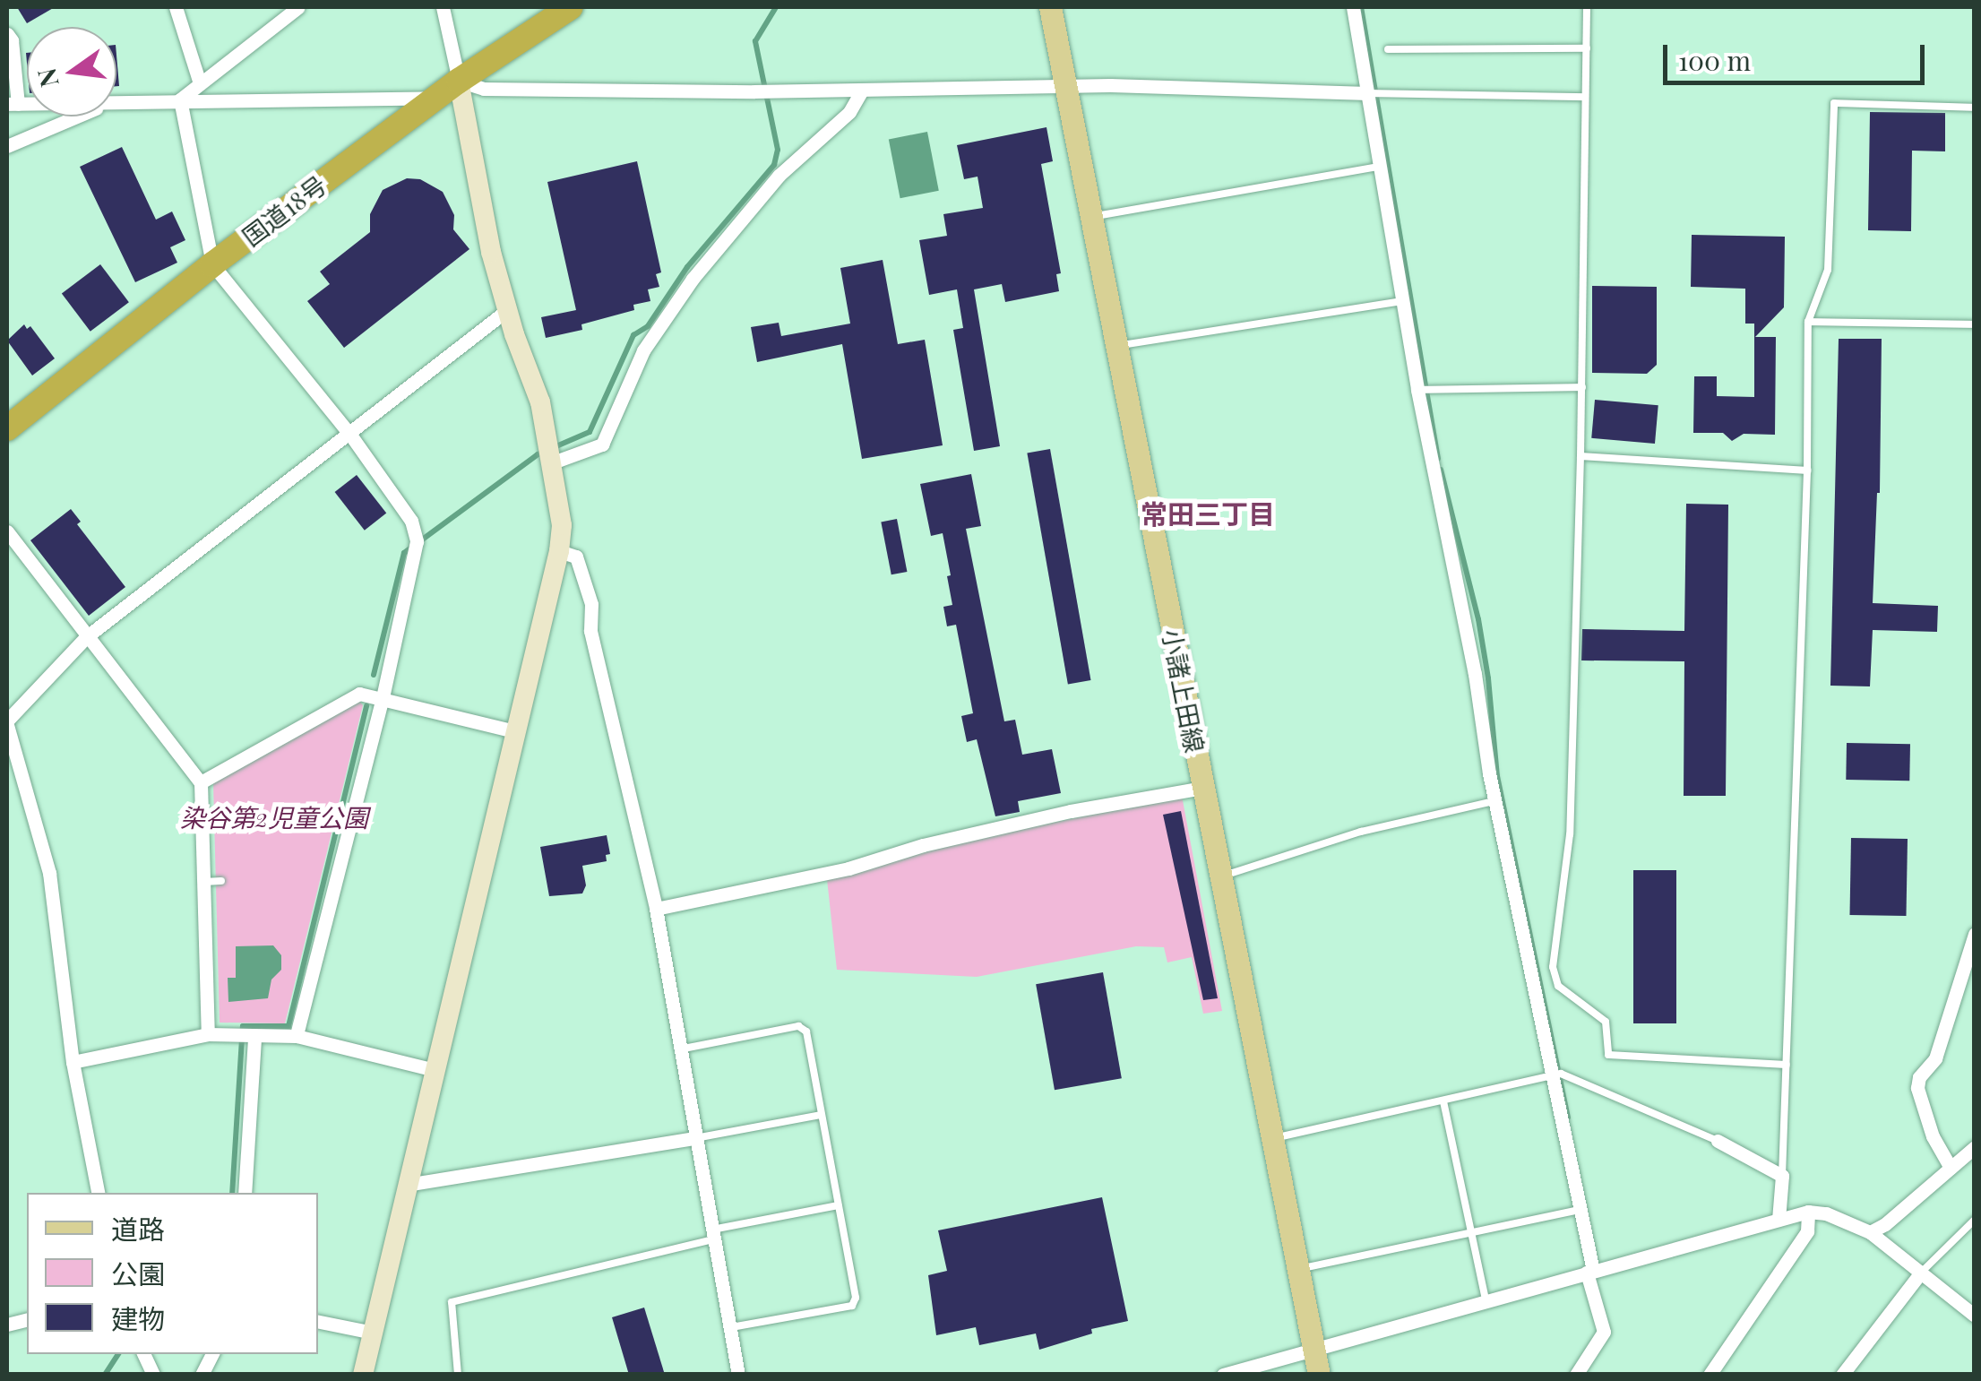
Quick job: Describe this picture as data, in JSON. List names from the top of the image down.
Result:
{
  "streets": {
    "highway": ["国道18号"],
    "main road": ["小諸上田線"]
  },
  "districts": ["常田三丁目"],
  "parks": ["染谷第2児童公園"],
  "legend": ["道路", "公園", "建物"],
  "scale_bar": "100 m",
  "north": "left"
}
